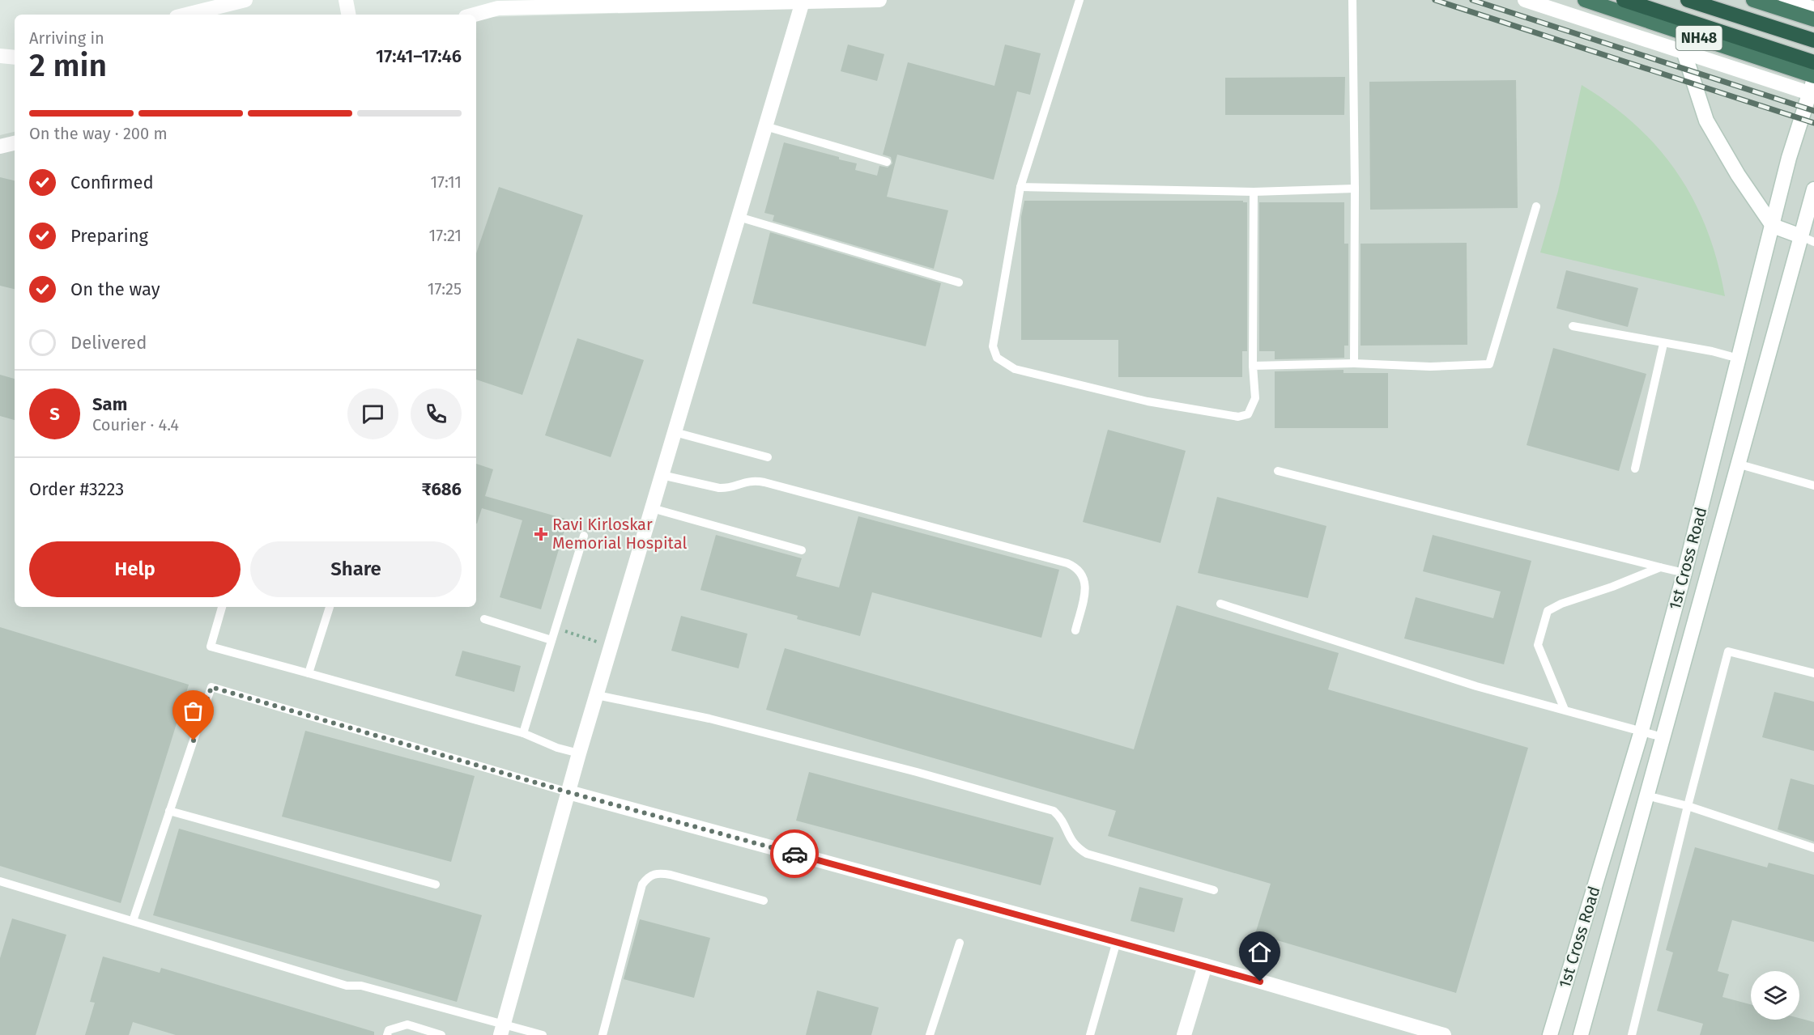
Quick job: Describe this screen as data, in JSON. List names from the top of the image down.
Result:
{
  "streets": {
    "highway": ["NH48"],
    "street": ["1st Cross Road"]
  },
  "places": {
    "health": ["Ravi Kirloskar Memorial Hospital"]
  },
  "page": {
    "heading": ["2 min", "Arriving in", "17:41–17:46"],
    "panel": [
      "Sam",
      "Courier · 4.4",
      "Order #3223",
      "₹686"
    ],
    "bar": "On the way · 200 m",
    "list": [
      ["Confirmed", "17:11"],
      ["Preparing", "17:21"],
      ["On the way", "17:25"],
      "Delivered"
    ],
    "round": "S",
    "buttons": ["Help", "Share"]
  }
}
